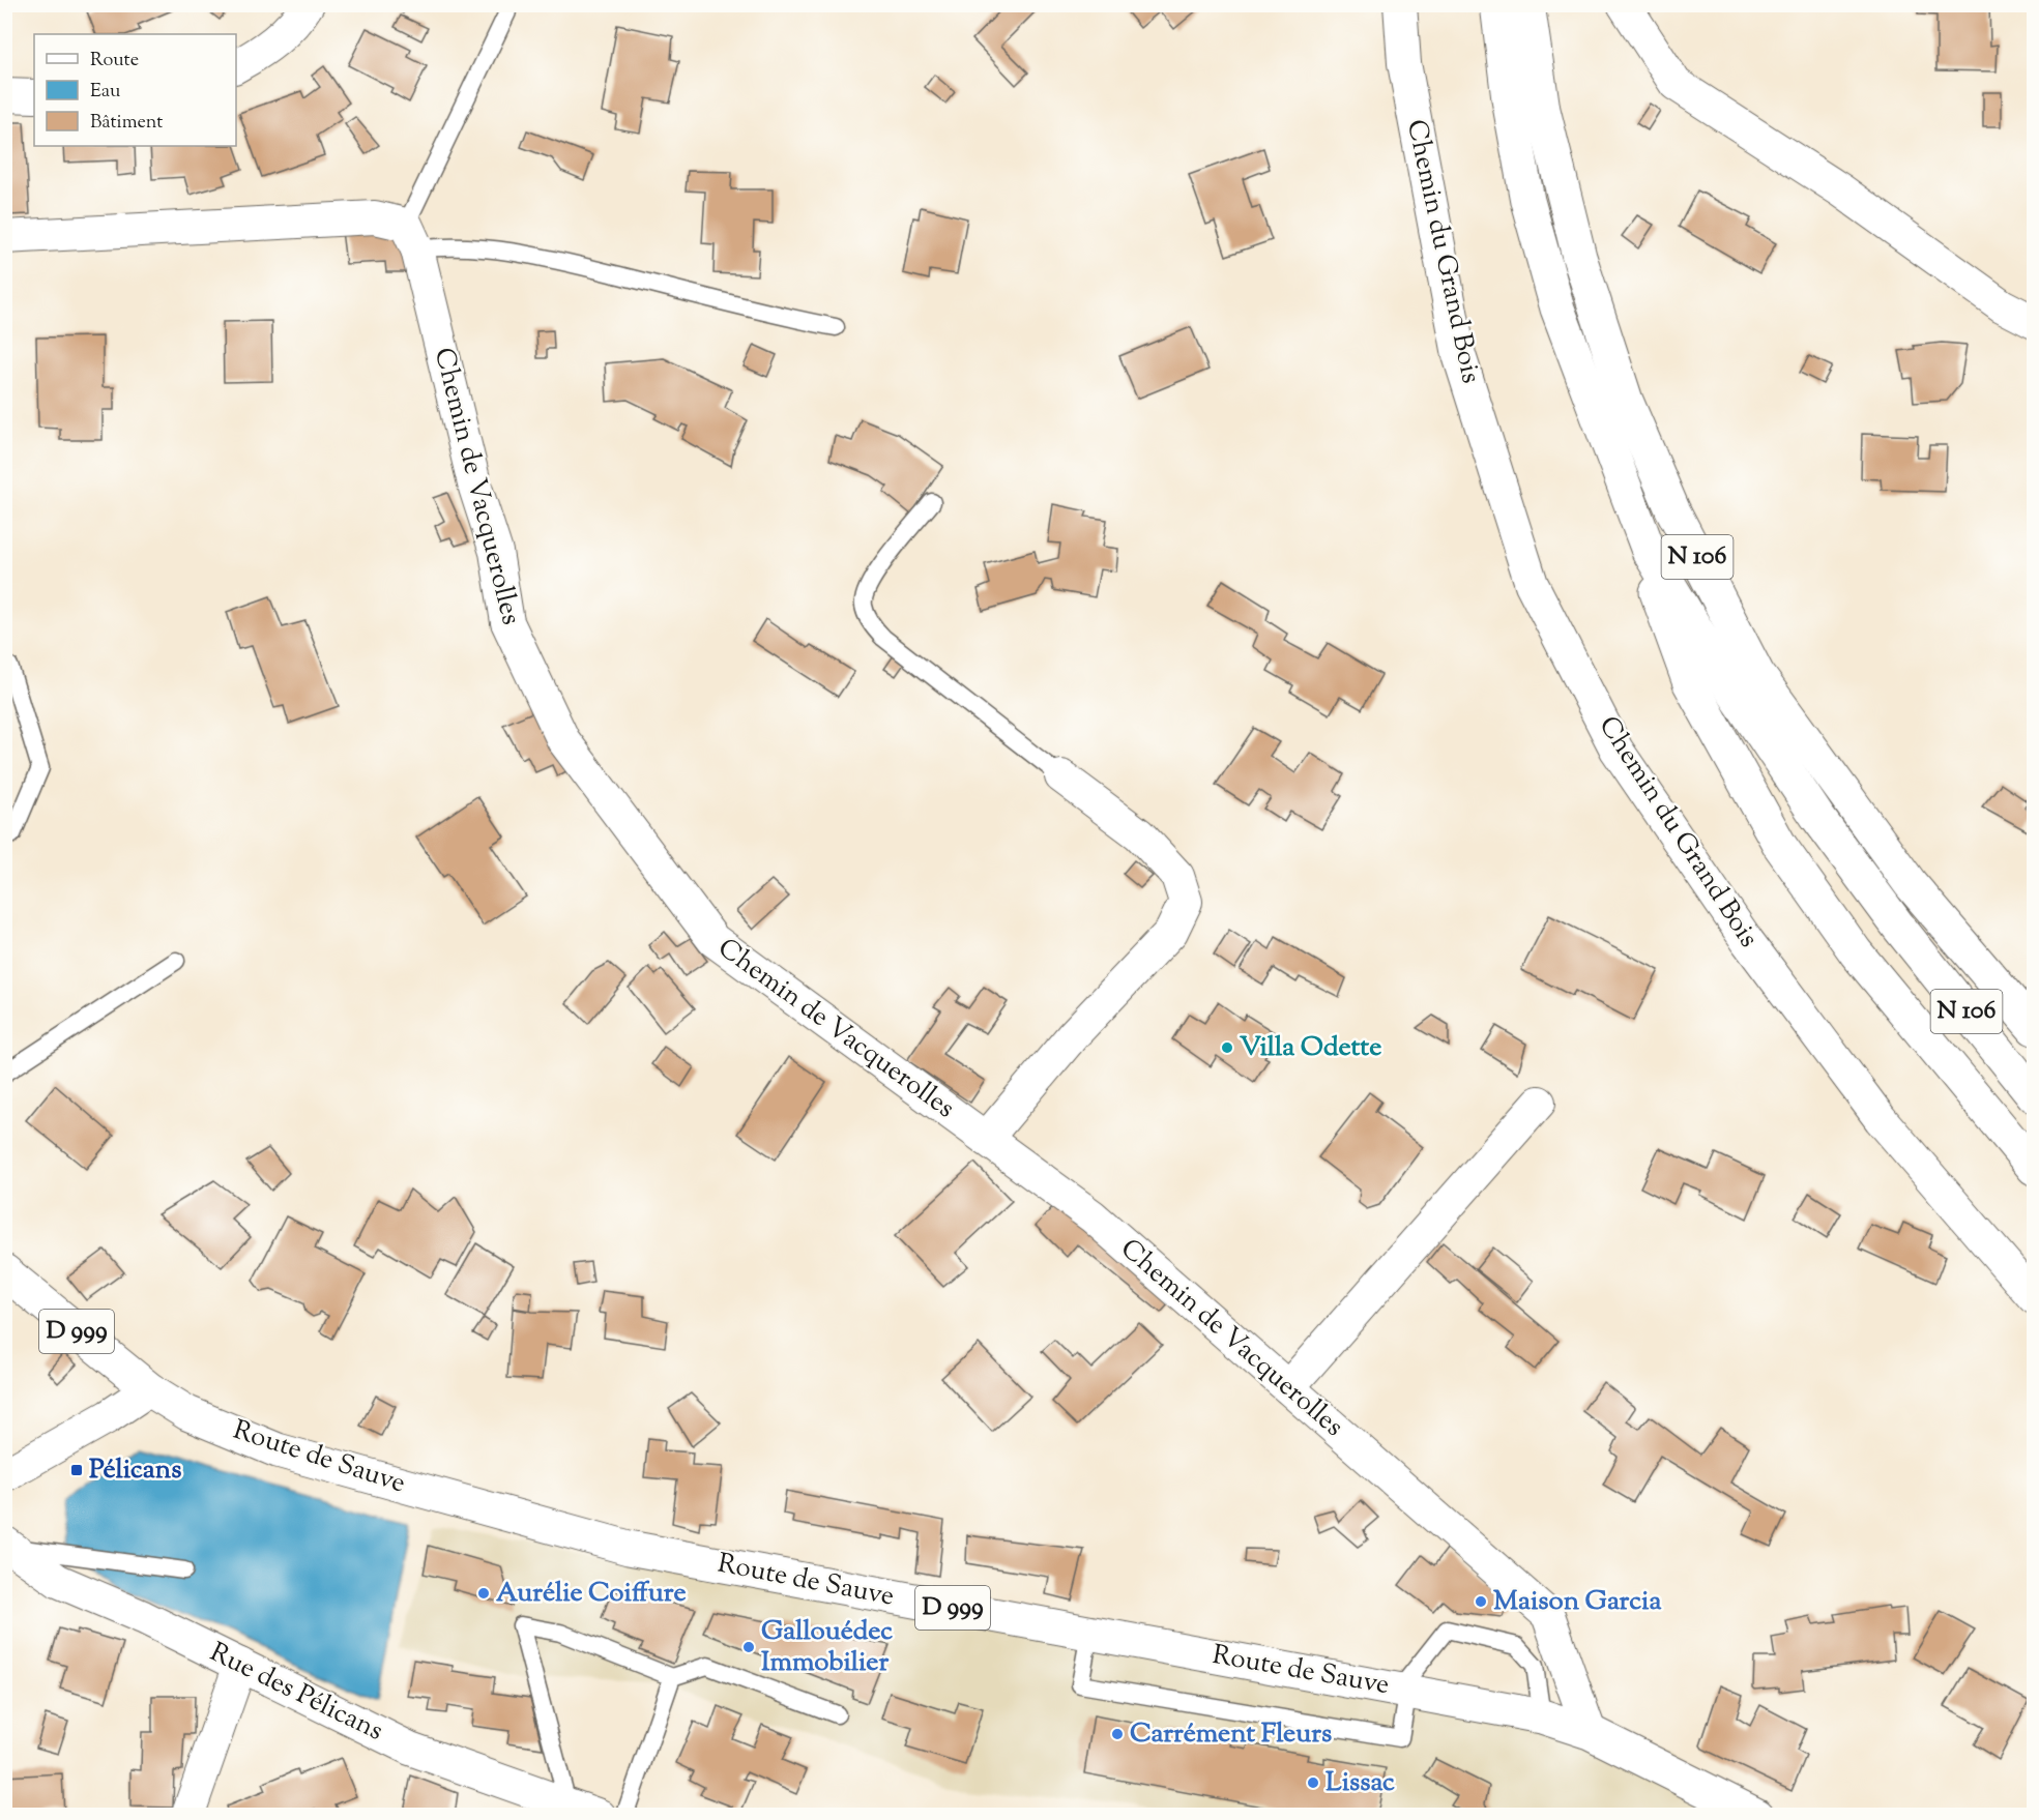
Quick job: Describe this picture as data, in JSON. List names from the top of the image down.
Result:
{
  "streets": {
    "main road": ["N 106", "D 999", "Route de Sauve"],
    "street": ["Chemin du Grand Bois", "Chemin de Vacquerolles", "Rue des Pélicans"]
  },
  "crossings": [
    ["Chemin de Vacquerolles", "Route de Sauve"]
  ],
  "places": {
    "other": [
      "Villa Odette",
      "Aurélie Coiffure",
      "Maison Garcia",
      "Gallouédec Immobilier",
      "Carrément Fleurs",
      "Lissac"
    ],
    "transit": ["Pélicans"]
  },
  "legend": ["Route", "Eau", "Bâtiment"]
}
